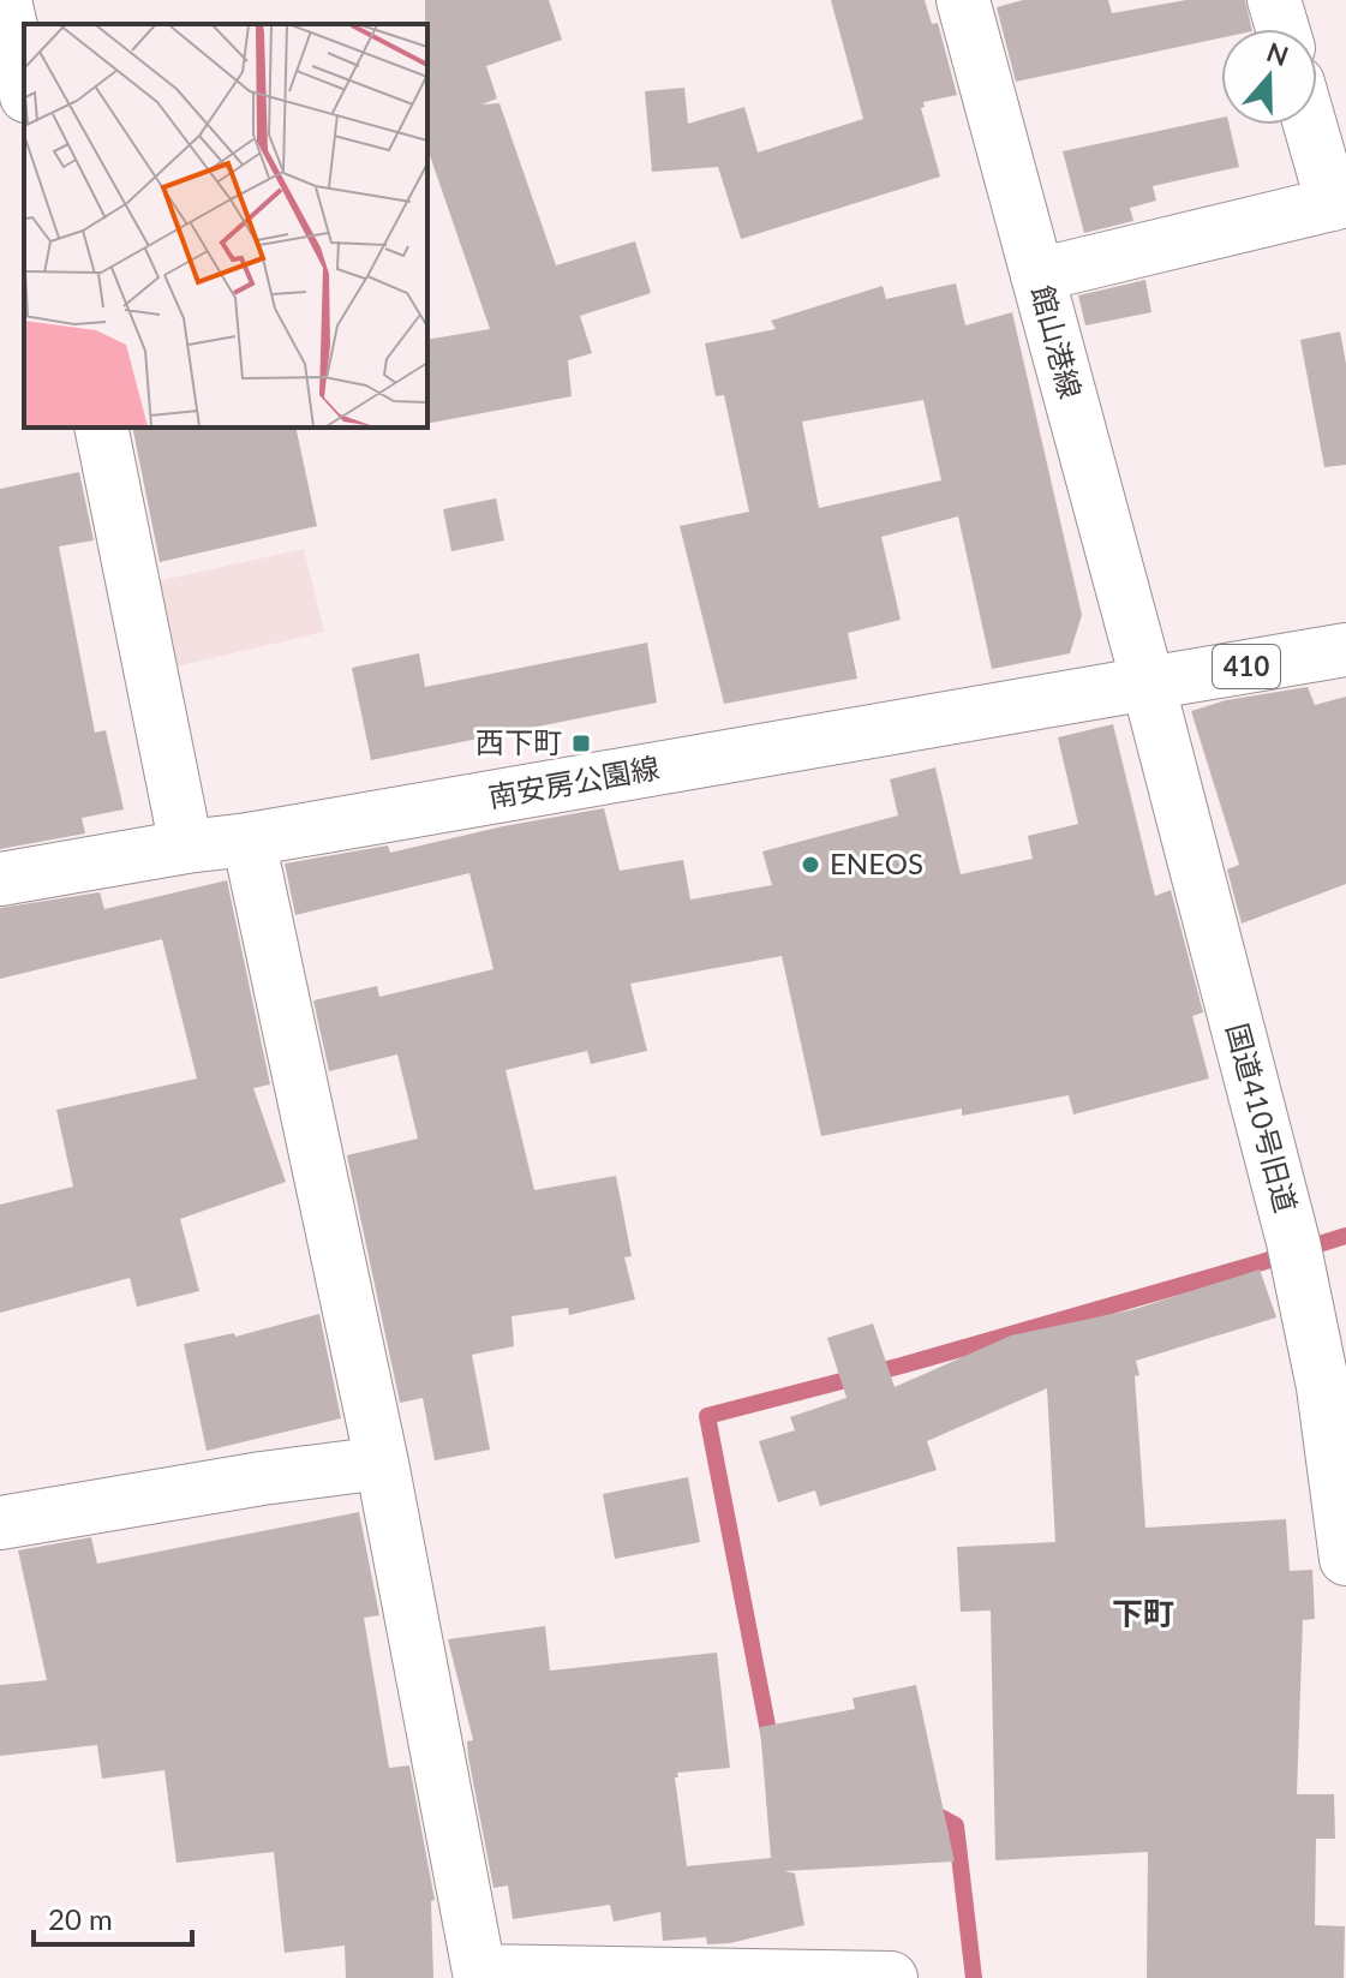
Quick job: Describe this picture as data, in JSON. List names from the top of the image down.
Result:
{
  "streets": {
    "main road": [
      "館山港線",
      "410",
      "南安房公園線",
      "国道410号旧道"
    ]
  },
  "crossings": [
    ["館山港線", "410"],
    ["館山港線", "南安房公園線"],
    ["館山港線", "国道410号旧道"],
    ["410", "南安房公園線"],
    ["410", "国道410号旧道"],
    ["南安房公園線", "国道410号旧道"]
  ],
  "districts": ["下町"],
  "places": {
    "transit": ["西下町"],
    "other": ["ENEOS"]
  },
  "scale_bar": "20 m",
  "north": "top"
}
